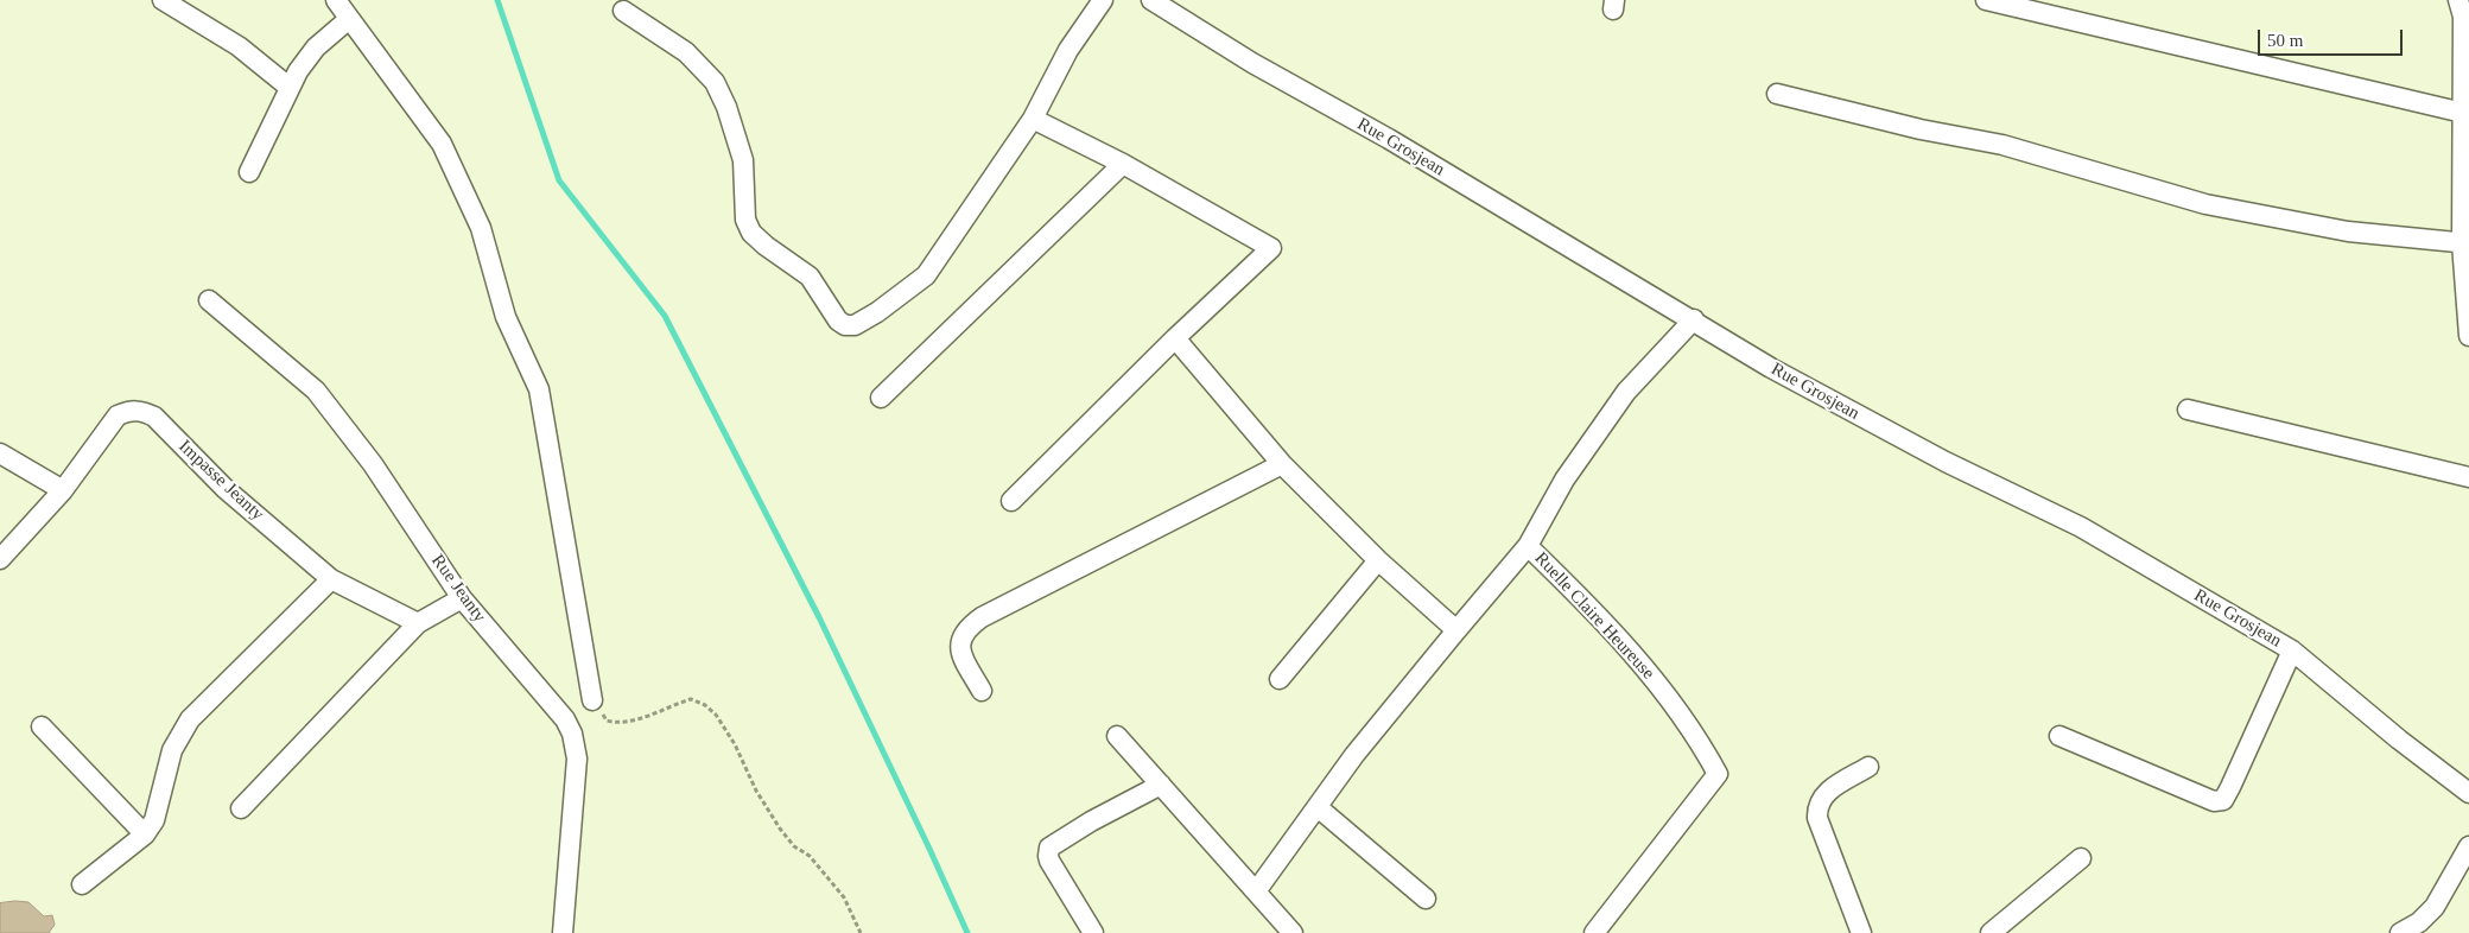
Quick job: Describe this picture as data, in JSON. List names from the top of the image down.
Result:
{
  "streets": {
    "street": [
      "Rue Grosjean",
      "Impasse Jeanty",
      "Rue Jeanty",
      "Ruelle Claire Heureuse"
    ]
  },
  "crossings": [
    ["Rue Grosjean", "Ruelle Claire Heureuse"]
  ],
  "scale_bar": "50 m"
}
